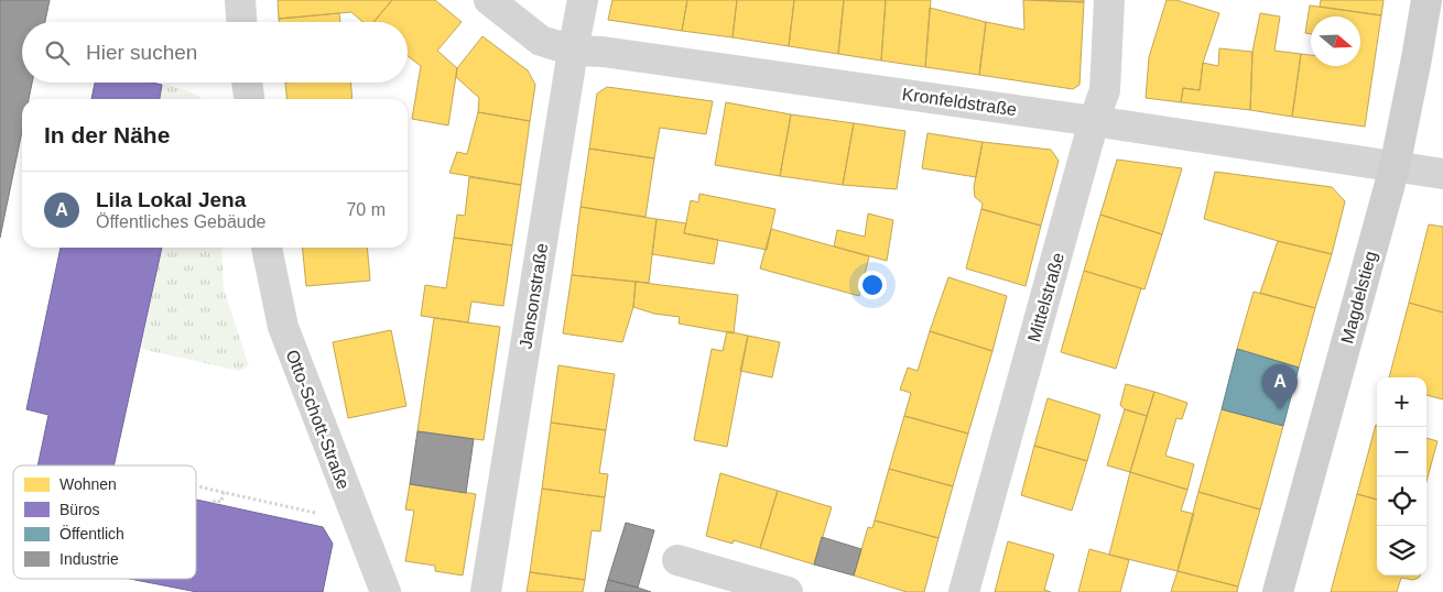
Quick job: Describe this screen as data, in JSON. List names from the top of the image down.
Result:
{
  "streets": {
    "main road": ["Magdelstieg"],
    "street": [
      "Kronfeldstraße",
      "Jansonstraße",
      "Mittelstraße",
      "Otto-Schott-Straße"
    ]
  },
  "crossings": [
    ["Kronfeldstraße", "Jansonstraße"],
    ["Kronfeldstraße", "Mittelstraße"],
    ["Kronfeldstraße", "Magdelstieg"]
  ],
  "legend": [
    "Wohnen",
    "Büros",
    "Öffentlich",
    "Industrie"
  ],
  "north": "right",
  "page": {
    "search": "Hier suchen",
    "heading": "In der Nähe",
    "list": [
      {
        "mark": "A",
        "name": "Lila Lokal Jena",
        "note": "Öffentliches Gebäude",
        "value": "70 m"
      }
    ],
    "pins": "A",
    "map_buttons": ["+", "−"]
  }
}
